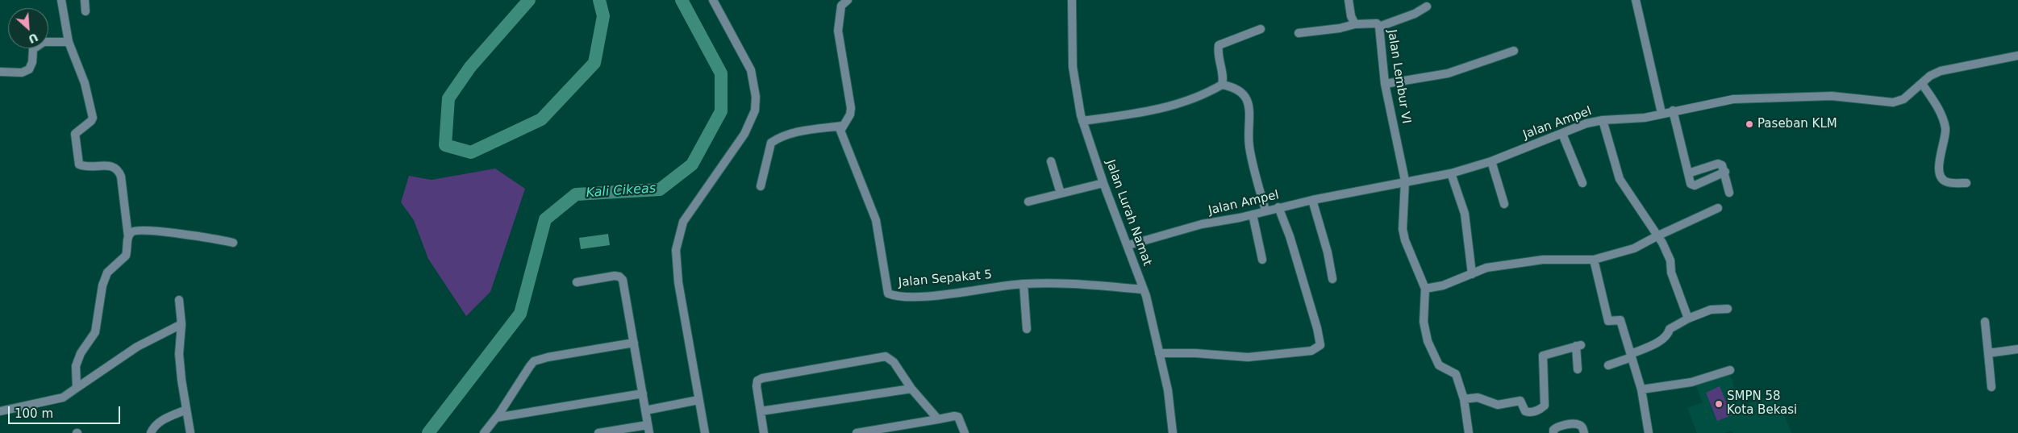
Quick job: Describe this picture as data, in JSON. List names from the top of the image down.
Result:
{
  "streets": {
    "street": [
      "Jalan Lembur VI",
      "Jalan Ampel",
      "Jalan Lurah Namat",
      "Jalan Sepakat 5"
    ]
  },
  "crossings": [
    ["Jalan Lembur VI", "Jalan Ampel"],
    ["Jalan Ampel", "Jalan Lurah Namat"],
    ["Jalan Lurah Namat", "Jalan Sepakat 5"]
  ],
  "water": ["Kali Cikeas"],
  "places": ["Paseban KLM", "SMPN 58 Kota Bekasi"],
  "scale_bar": "100 m",
  "north": "bottom right"
}
